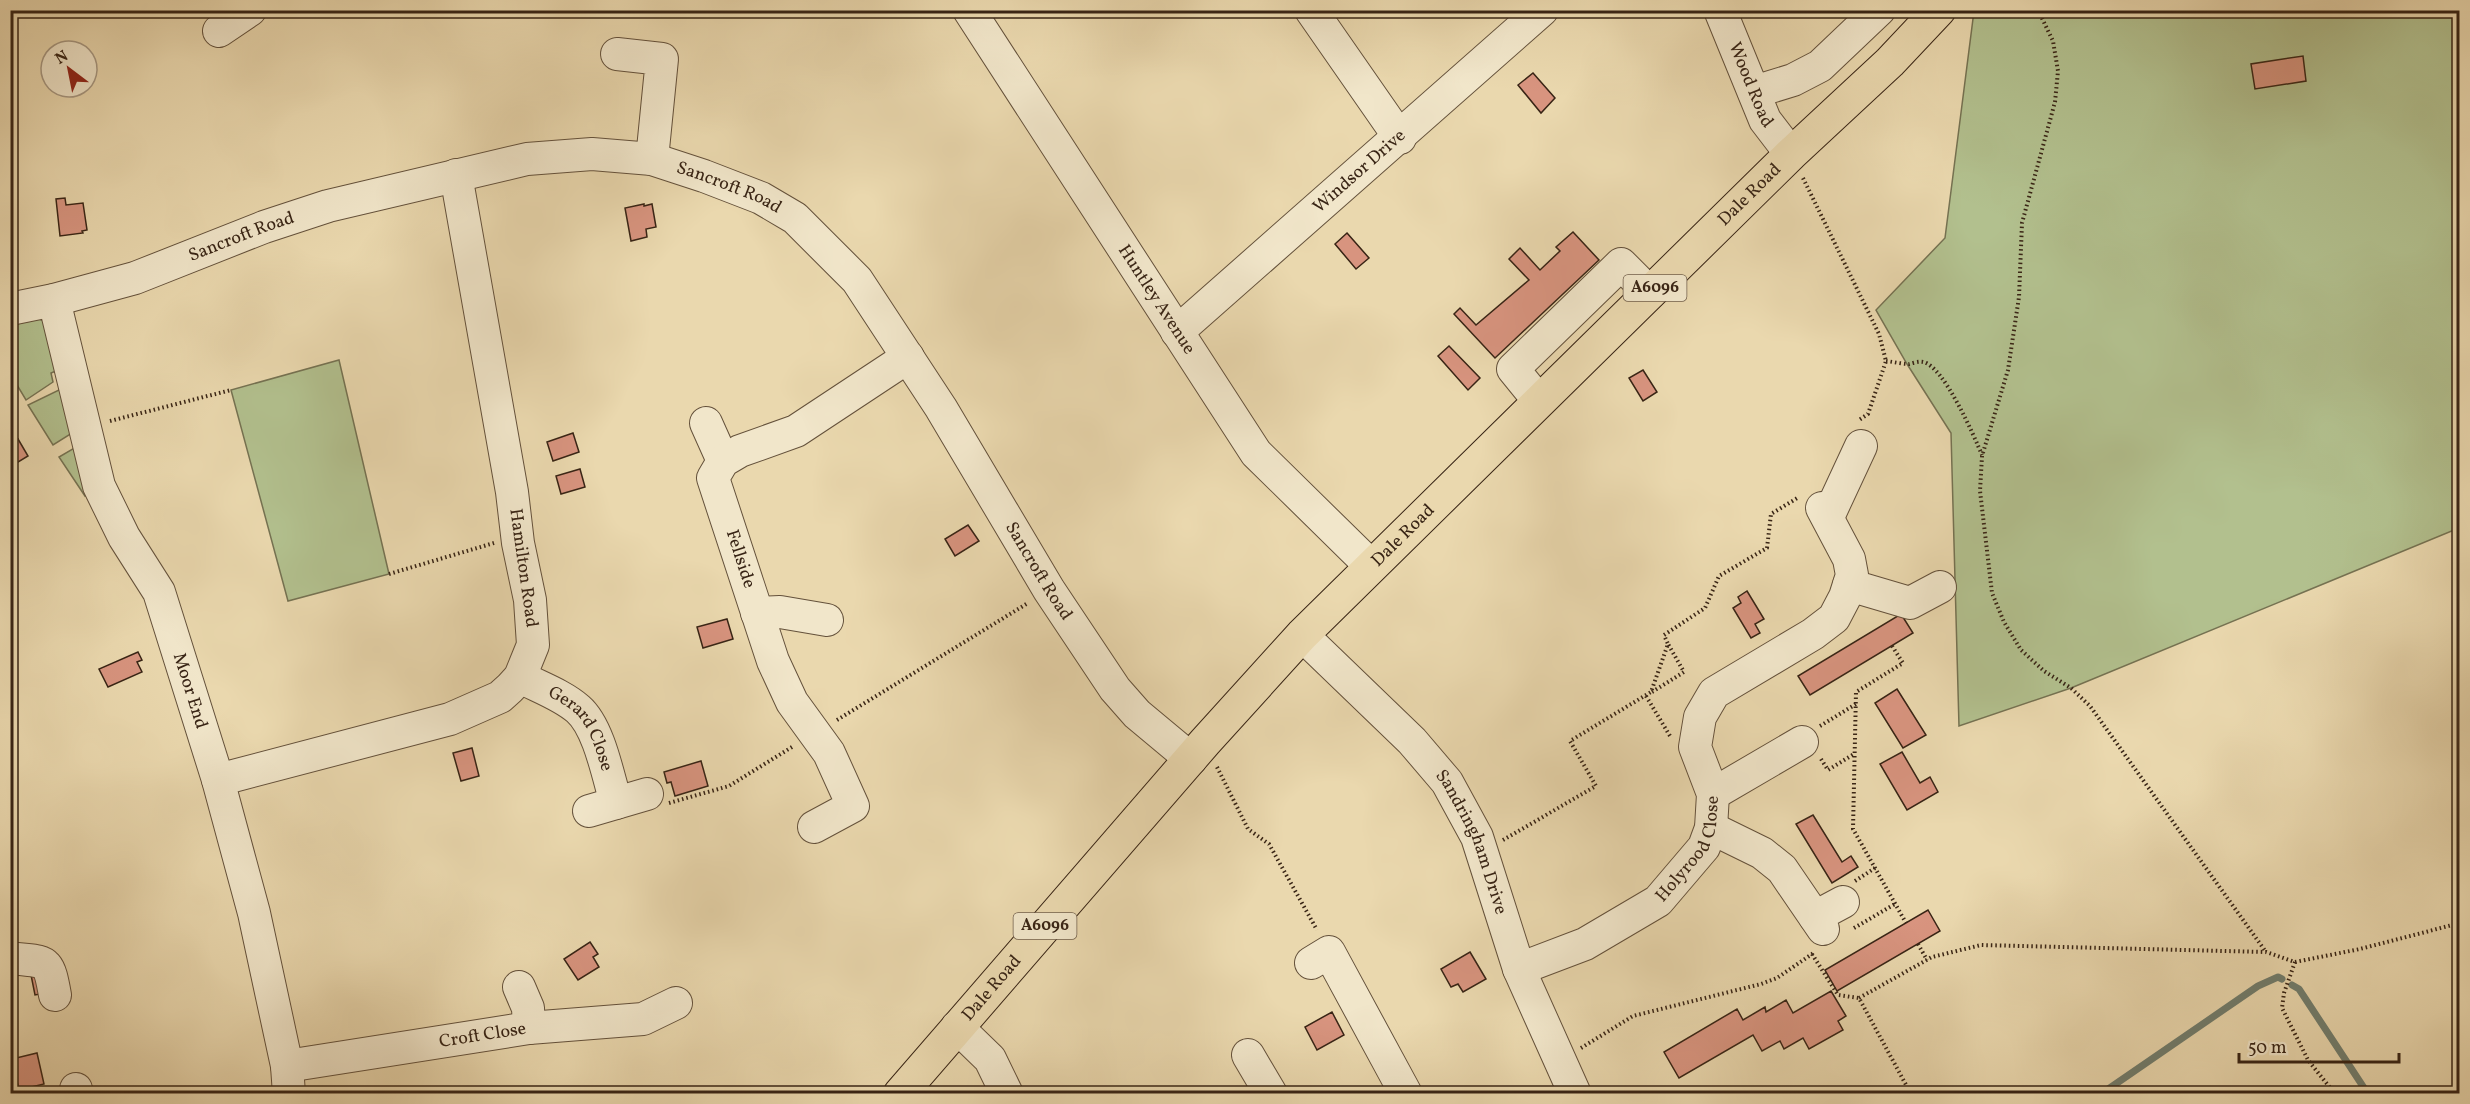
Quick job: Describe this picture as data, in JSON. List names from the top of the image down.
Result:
{
  "streets": {
    "main road": ["Dale Road", "A6096"],
    "street": [
      "Wood Road",
      "Windsor Drive",
      "Sancroft Road",
      "Huntley Avenue",
      "Fellside",
      "Hamilton Road",
      "Moor End",
      "Gerard Close",
      "Sandringham Drive",
      "Holyrood Close",
      "Croft Close"
    ]
  },
  "crossings": [
    ["Wood Road", "Dale Road"],
    ["Windsor Drive", "Huntley Avenue"],
    ["Sancroft Road", "Dale Road"],
    ["Sancroft Road", "Hamilton Road"],
    ["Sancroft Road", "Moor End"],
    ["Dale Road", "Huntley Avenue"],
    ["Dale Road", "Sandringham Drive"],
    ["Hamilton Road", "Moor End"],
    ["Hamilton Road", "Gerard Close"],
    ["Moor End", "Croft Close"],
    ["Sandringham Drive", "Holyrood Close"]
  ],
  "scale_bar": "50 m",
  "north": "top left"
}
